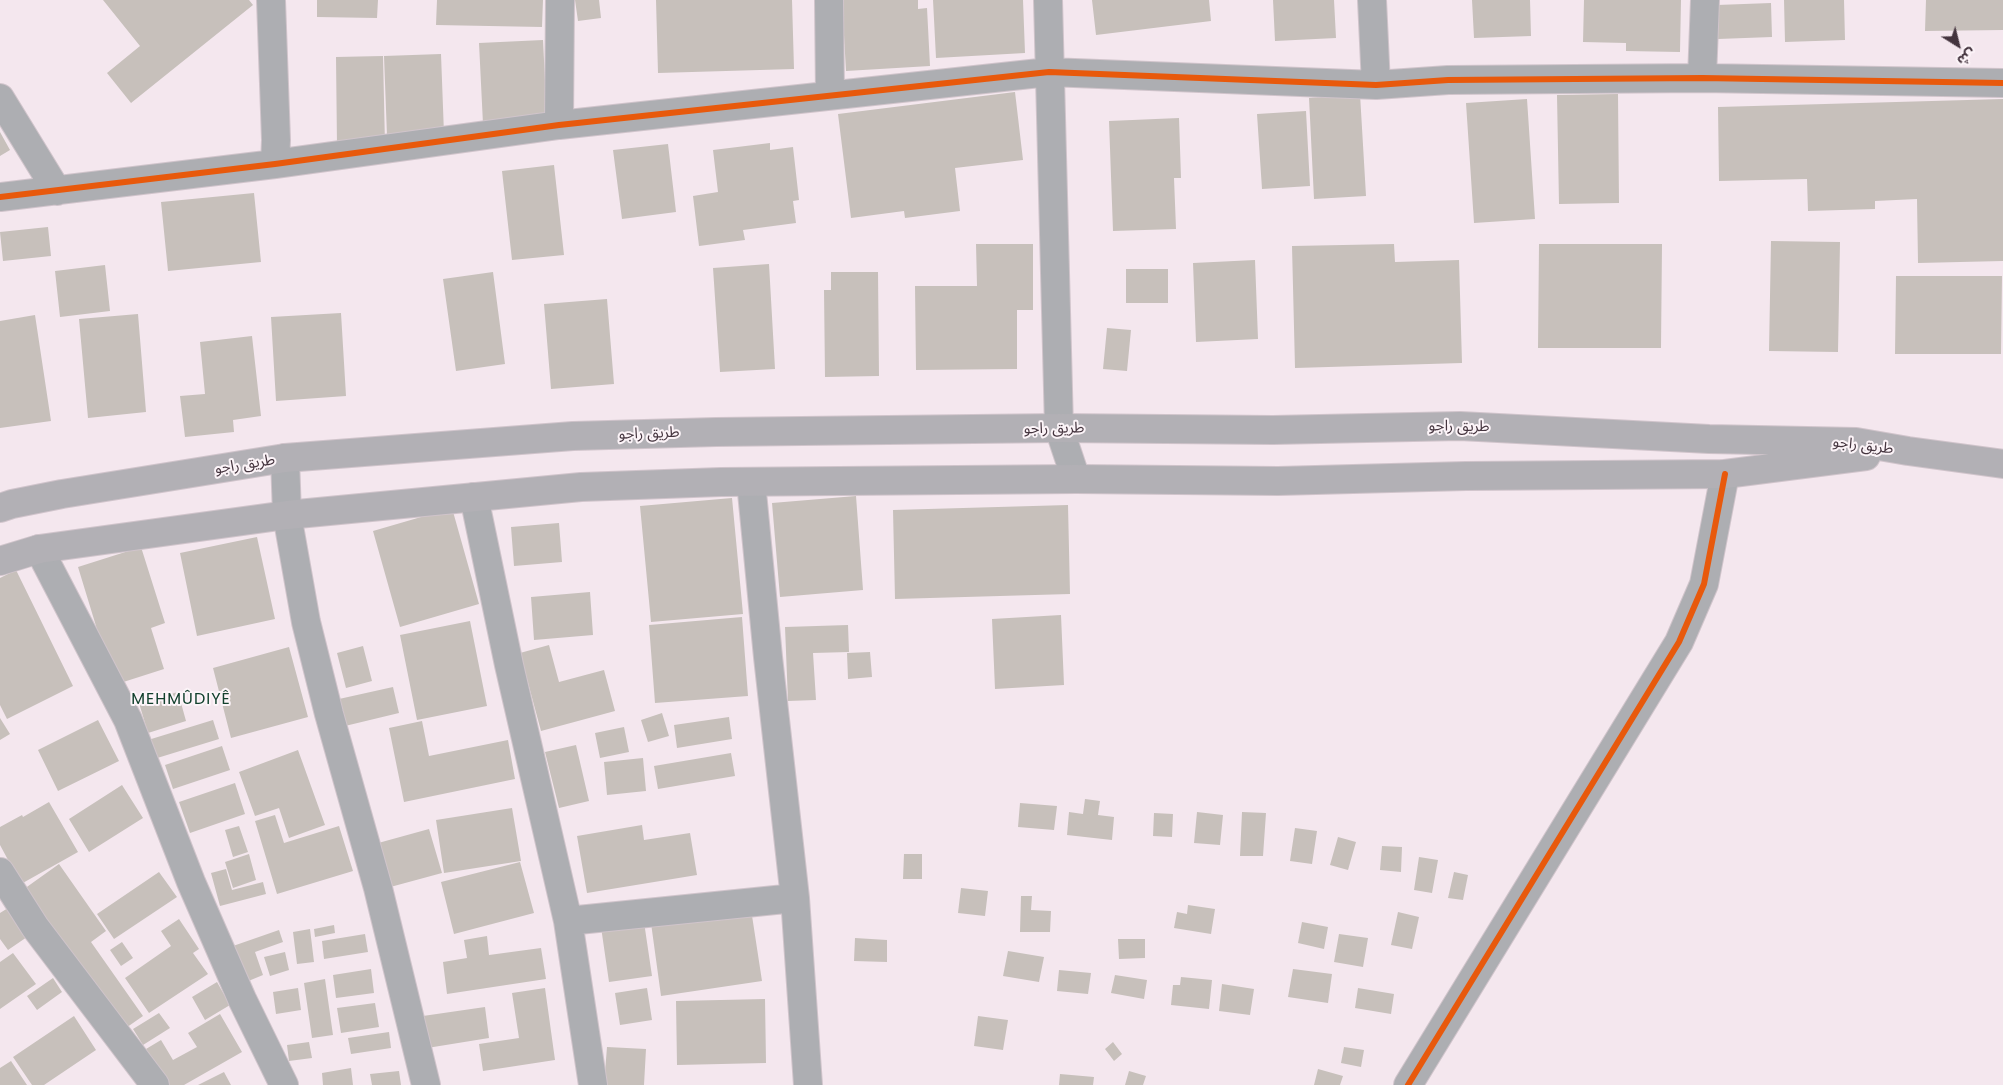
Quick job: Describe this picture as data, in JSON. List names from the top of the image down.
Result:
{
  "streets": {
    "main road": ["طريق راجو"]
  },
  "districts": ["MEHMÛDIYÊ"],
  "north": "bottom right"
}
